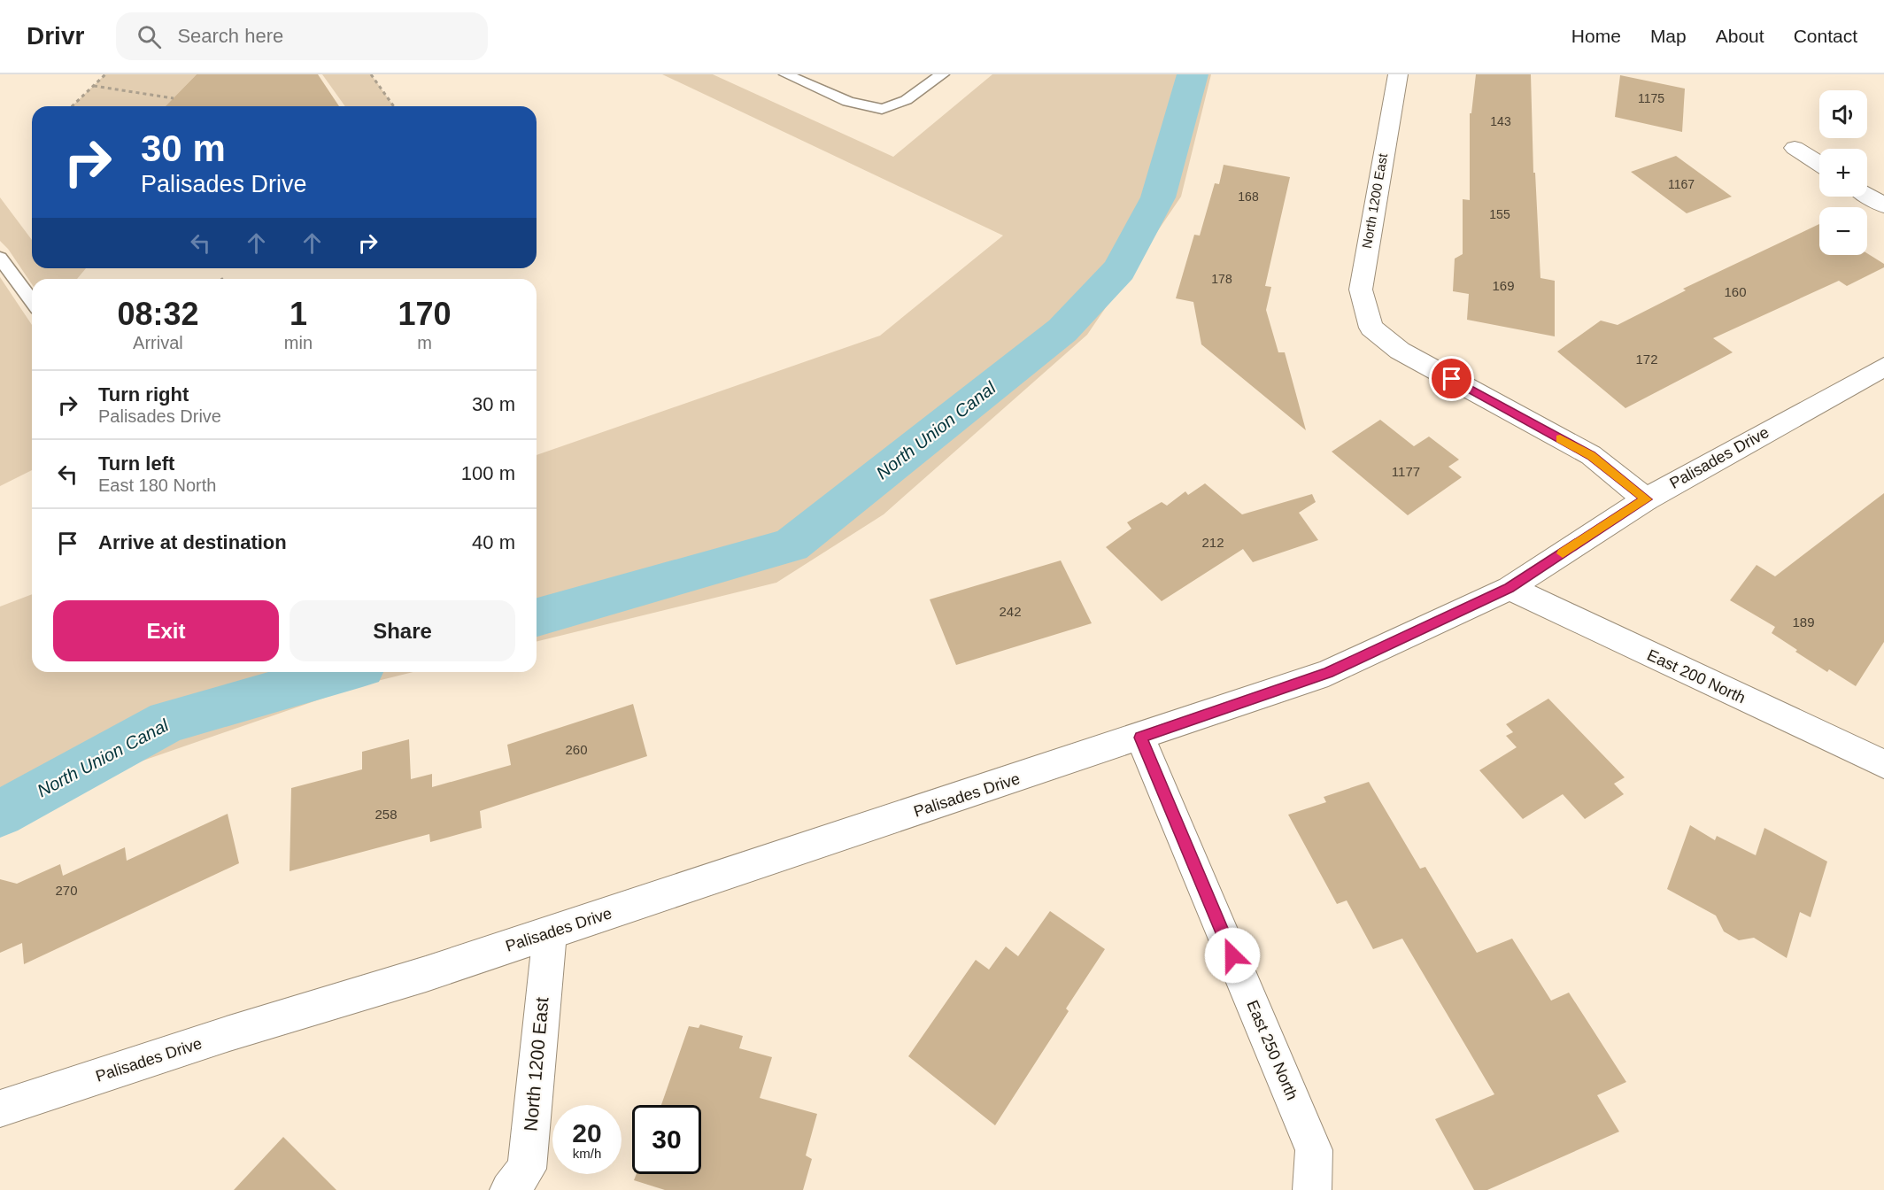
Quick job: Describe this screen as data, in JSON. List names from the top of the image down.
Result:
{
  "streets": {
    "street": [
      "North 1200 East",
      "Palisades Drive",
      "East 200 North",
      "East 250 North"
    ]
  },
  "crossings": [
    ["North 1200 East", "Palisades Drive"],
    ["Palisades Drive", "East 200 North"],
    ["Palisades Drive", "East 250 North"]
  ],
  "water": ["North Union Canal"],
  "house_numbers": [
    "1175",
    "143",
    "1167",
    "168",
    "155",
    "178",
    "169",
    "160",
    "172",
    "1177",
    "212",
    "242",
    "189",
    "260",
    "258",
    "270"
  ],
  "page": {
    "header": "Drivr",
    "search": "Search here",
    "nav": [
      "Home",
      "Map",
      "About",
      "Contact"
    ],
    "map_buttons": ["+", "−"],
    "turn": ["30 m", "Palisades Drive"],
    "eta": [
      "08:32",
      "Arrival",
      "1",
      "min",
      "170",
      "m"
    ],
    "list": [
      {
        "name": "Turn right",
        "note": "Palisades Drive",
        "value": "30 m"
      },
      {
        "name": "Turn left",
        "note": "East 180 North",
        "value": "100 m"
      },
      {
        "name": "Arrive at destination",
        "value": "40 m"
      }
    ],
    "buttons": ["Exit", "Share"],
    "speed": "20 km/h",
    "limit": "30"
  }
}
